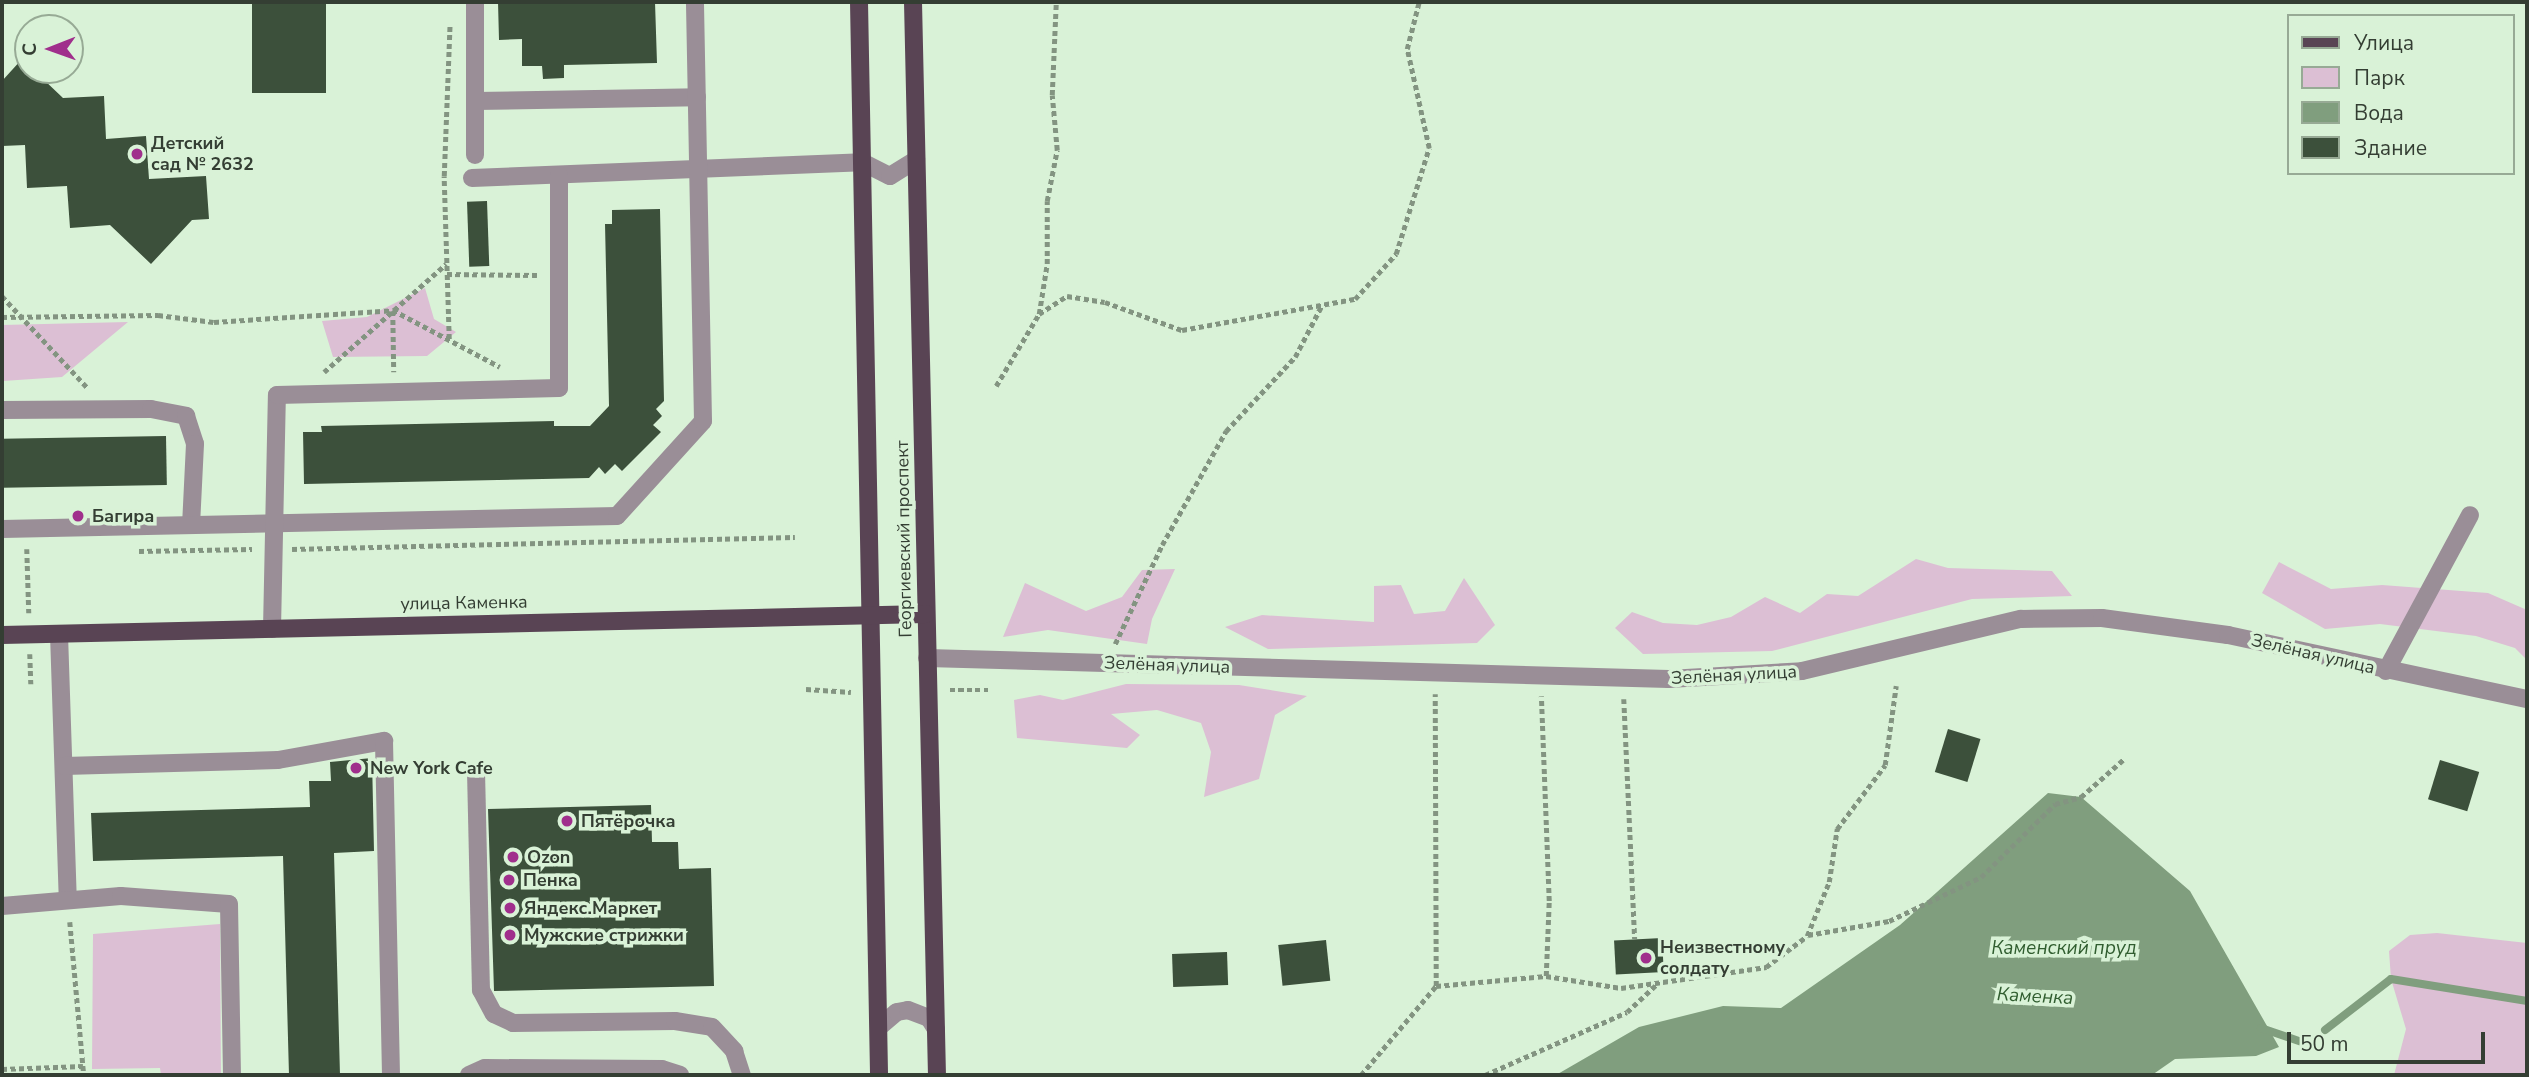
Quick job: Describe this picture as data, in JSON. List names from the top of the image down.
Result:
{
  "streets": {
    "main road": ["Георгиевский проспект", "улица Каменка"],
    "street": ["Зелёная улица"]
  },
  "crossings": [
    ["Георгиевский проспект", "улица Каменка"],
    ["Георгиевский проспект", "Зелёная улица"]
  ],
  "water": ["Каменский пруд", "Каменка"],
  "places": [
    "Детский сад № 2632",
    "Багира",
    "New York Cafe",
    "Пятёрочка",
    "Ozon",
    "Пенка",
    "Яндекс.Маркет",
    "Мужские стрижки",
    "Неизвестному солдату"
  ],
  "legend": [
    "Улица",
    "Парк",
    "Вода",
    "Здание"
  ],
  "scale_bar": "50 m",
  "north": "left"
}
